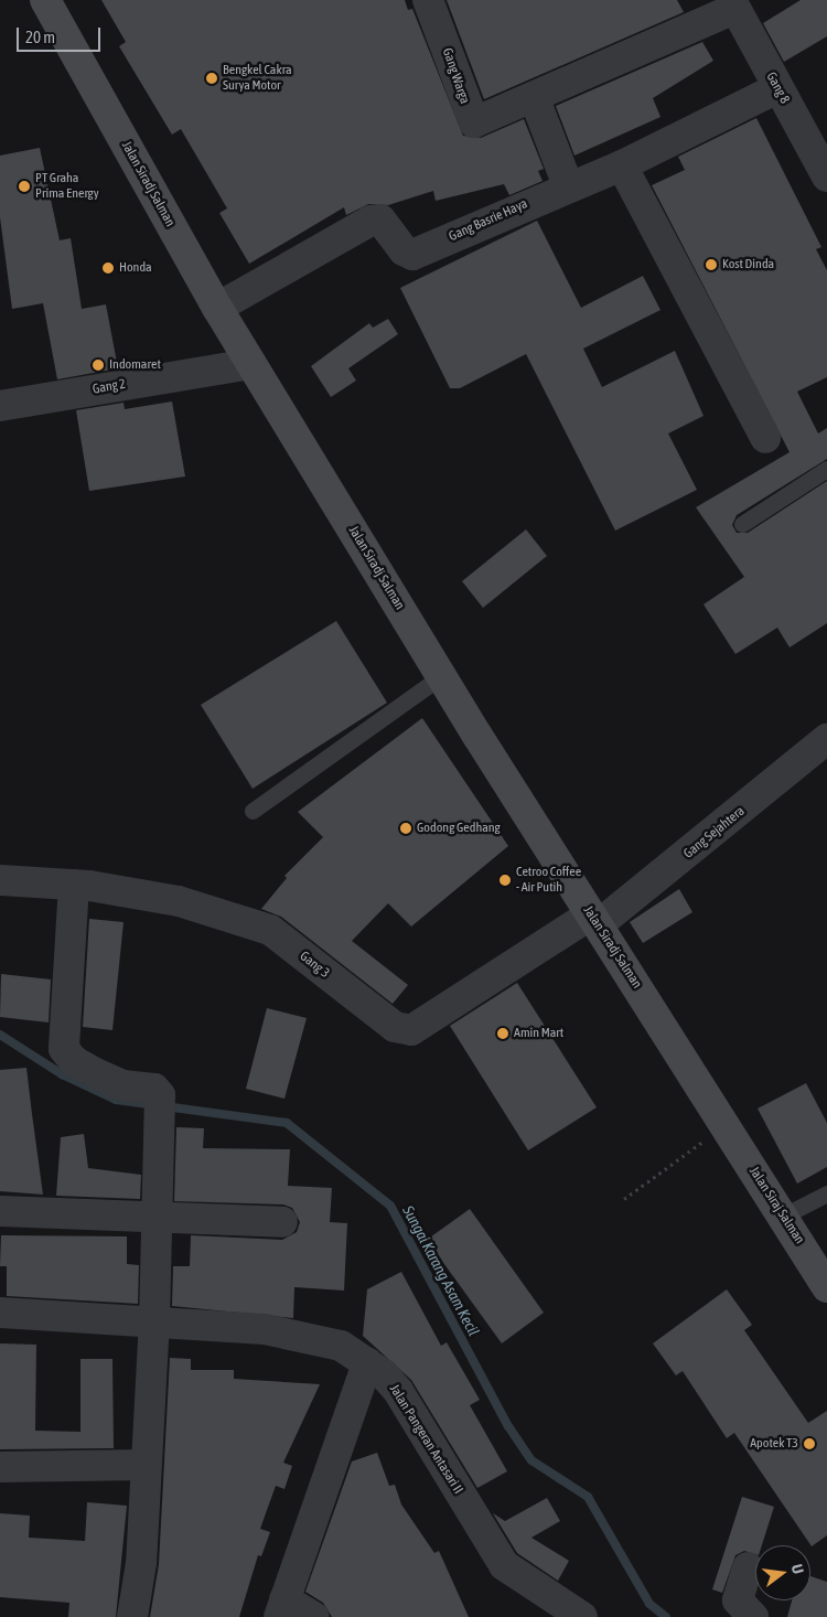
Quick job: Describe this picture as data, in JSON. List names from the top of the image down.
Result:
{
  "streets": {
    "street": [
      "Gang Warga",
      "Gang 8",
      "Jalan Siradj Salman",
      "Gang Basrie Haya",
      "Gang 2",
      "Gang Sejahtera",
      "Gang 3",
      "Jalan Siraj Salman",
      "Jalan Pangeran Antasari II"
    ]
  },
  "crossings": [
    ["Gang 8", "Gang Basrie Haya"],
    ["Jalan Siradj Salman", "Gang Basrie Haya"],
    ["Jalan Siradj Salman", "Gang 2"],
    ["Jalan Siradj Salman", "Gang Sejahtera"],
    ["Jalan Siradj Salman", "Gang 3"],
    ["Jalan Siradj Salman", "Jalan Siraj Salman"],
    ["Gang Sejahtera", "Gang 3"]
  ],
  "water": ["Sungai Karang Asam Kecil"],
  "places": [
    "Bengkel Cakra Surya Motor",
    "PT Graha Prima Energy",
    "Kost Dinda",
    "Honda",
    "Indomaret",
    "Godong Gedhang",
    "Cetroo Coffee - Air Putih",
    "Amin Mart",
    "Apotek T3"
  ],
  "scale_bar": "20 m",
  "north": "right"
}
